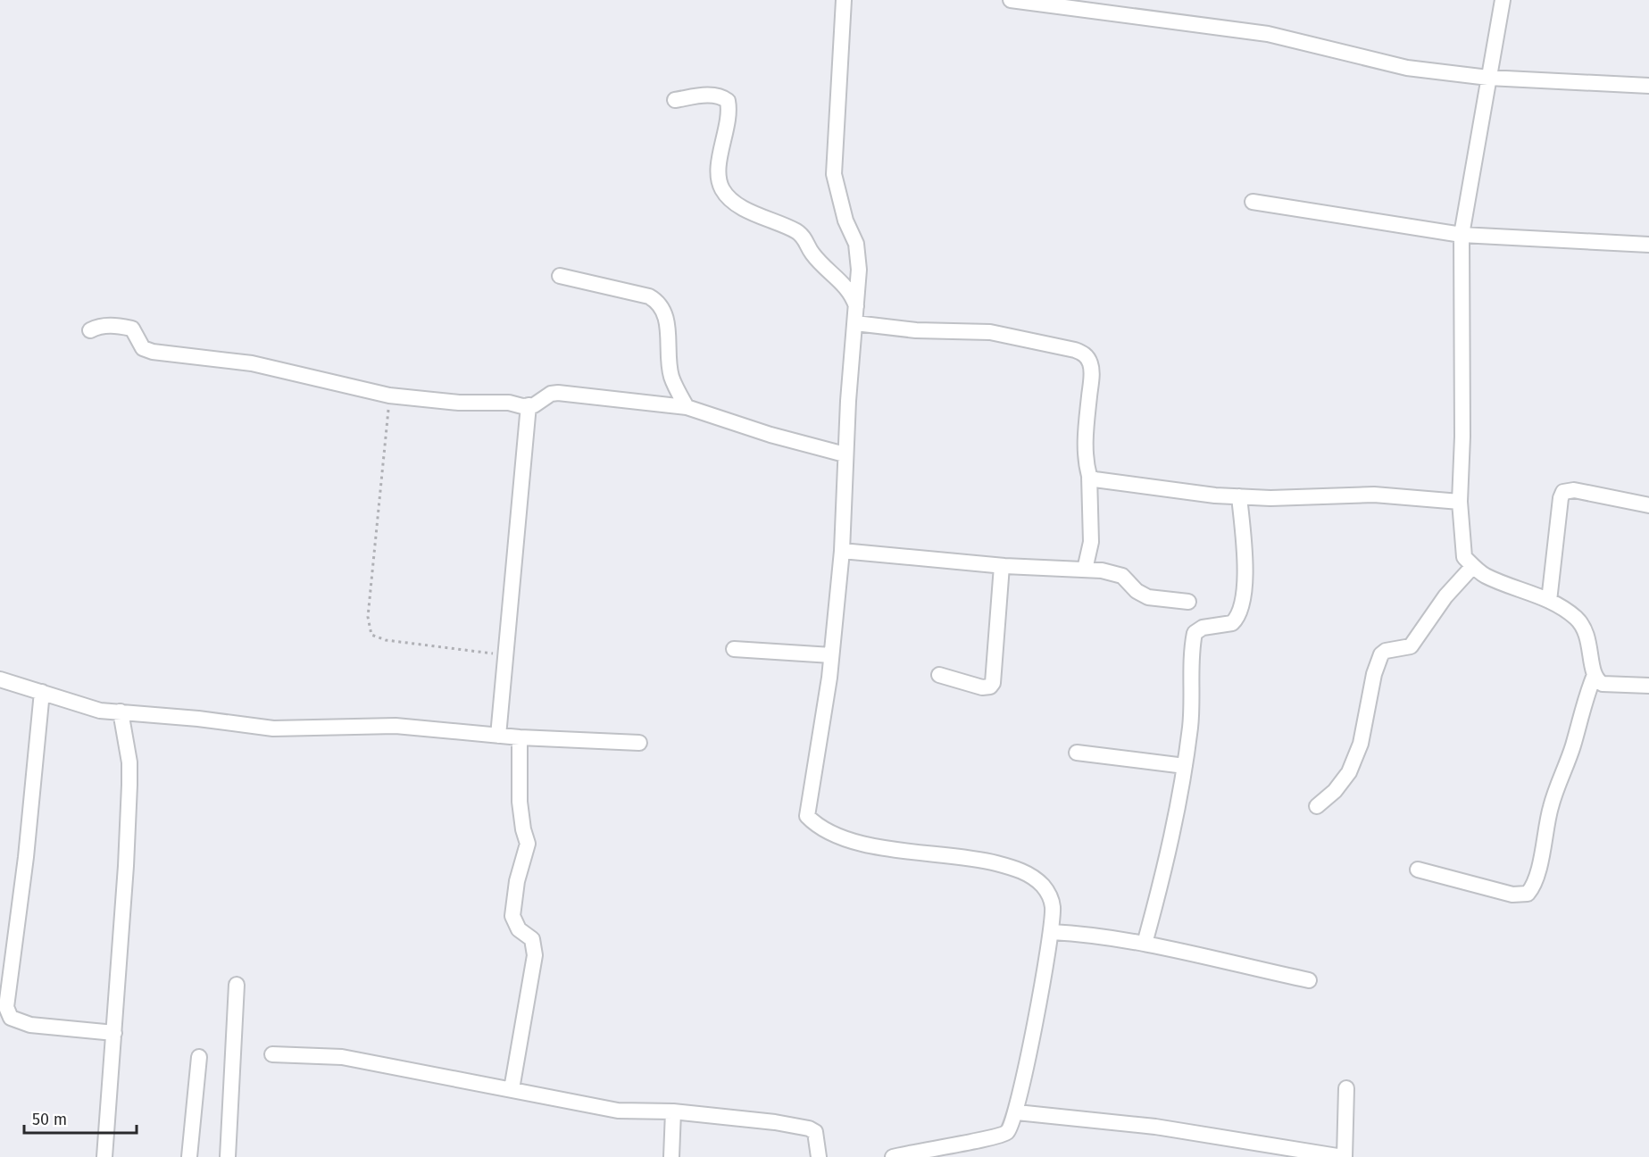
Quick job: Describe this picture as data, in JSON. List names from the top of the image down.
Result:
{
  "scale_bar": "50 m"
}
